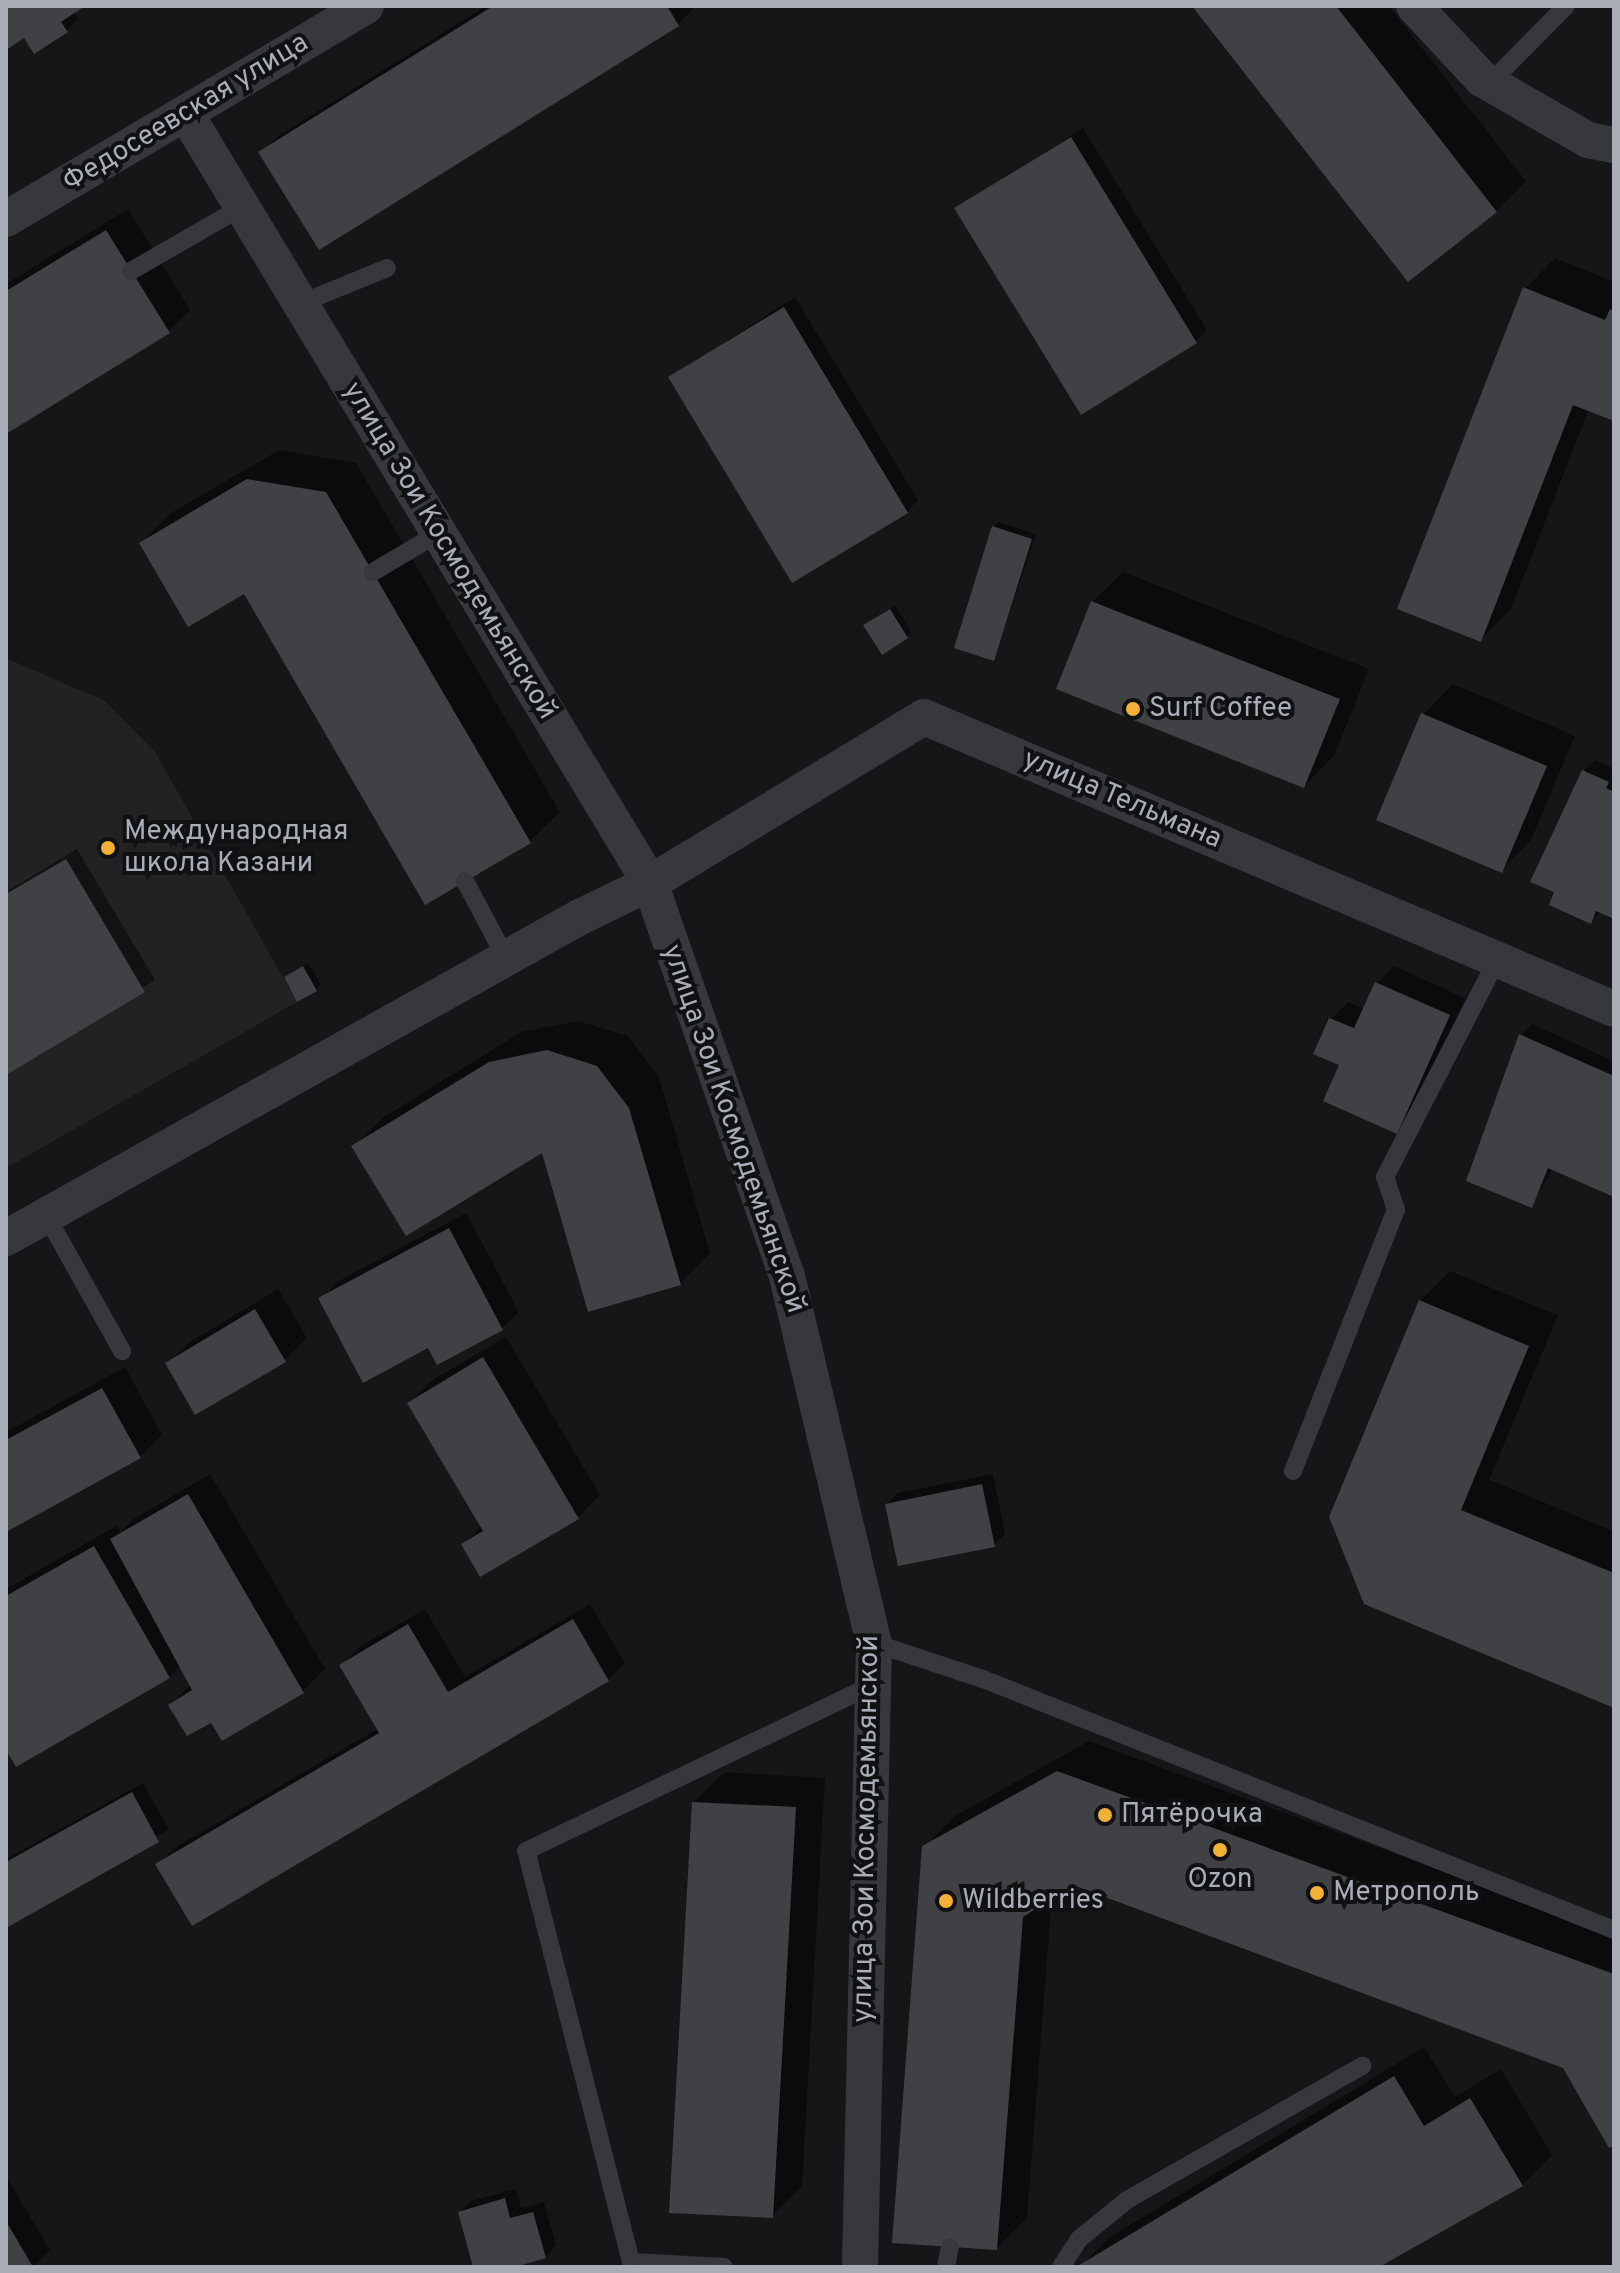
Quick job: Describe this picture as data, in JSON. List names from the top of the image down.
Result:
{
  "streets": {
    "street": ["Федосеевская улица", "улица Зои Космодемьянской", "улица Тельмана"]
  },
  "crossings": [
    ["Федосеевская улица", "улица Зои Космодемьянской"],
    ["улица Зои Космодемьянской", "улица Тельмана"]
  ],
  "places": [
    "Surf Coffee",
    "Международная школа Казани",
    "Пятёрочка",
    "Ozon",
    "Метрополь",
    "Wildberries"
  ]
}
